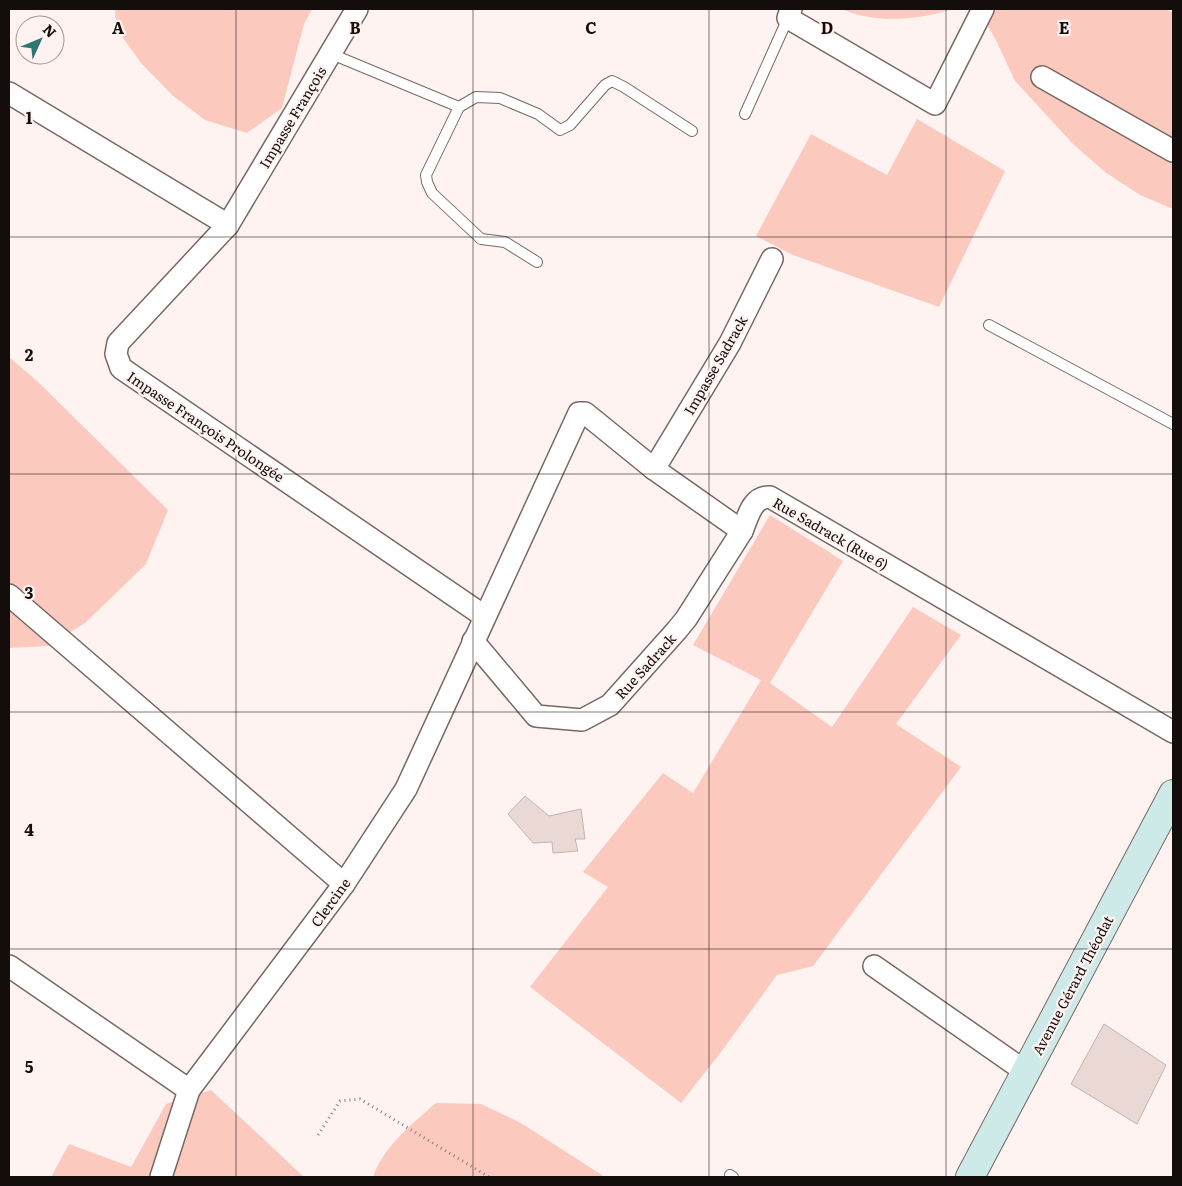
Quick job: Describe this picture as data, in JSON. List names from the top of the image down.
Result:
{
  "streets": {
    "street": [
      "Impasse François",
      "Impasse Sadrack",
      "Impasse François Prolongée",
      "Rue Sadrack (Rue 6)",
      "Rue Sadrack",
      "Clercine",
      "Avenue Gérard Théodat"
    ]
  },
  "crossings": [
    ["Impasse François", "Impasse François Prolongée"],
    ["Impasse François Prolongée", "Clercine"],
    ["Rue Sadrack (Rue 6)", "Rue Sadrack"],
    ["Rue Sadrack", "Clercine"]
  ],
  "north": "top right",
  "grid": {
    "columns": [
      "A",
      "B",
      "C",
      "D",
      "E"
    ],
    "rows": [
      "1",
      "2",
      "3",
      "4",
      "5"
    ]
  }
}
